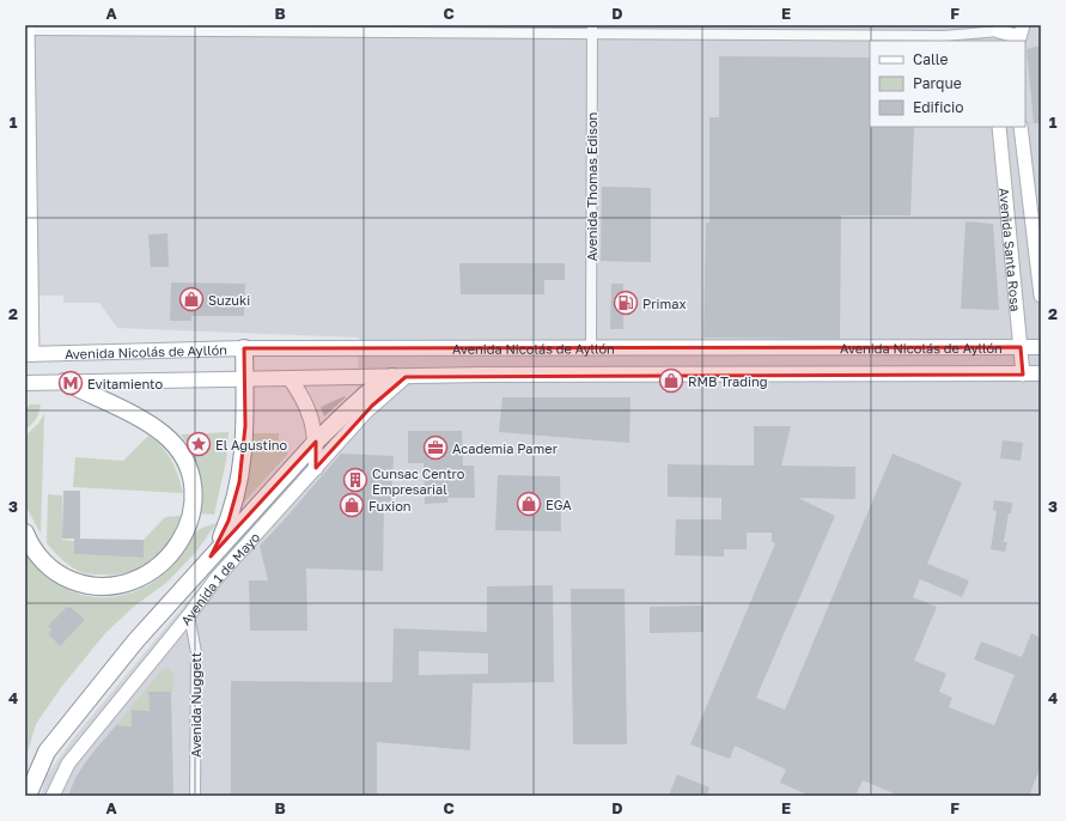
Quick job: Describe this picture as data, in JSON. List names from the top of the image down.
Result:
{
  "streets": {
    "main road": ["Avenida Nicolás de Ayllón"],
    "street": [
      "Avenida Thomas Edison",
      "Avenida Santa Rosa",
      "Avenida 1 de Mayo",
      "Avenida Nuggett"
    ]
  },
  "crossings": [
    ["Avenida Thomas Edison", "Avenida Nicolás de Ayllón"],
    ["Avenida Santa Rosa", "Avenida Nicolás de Ayllón"],
    ["Avenida Nicolás de Ayllón", "Avenida 1 de Mayo"],
    ["Avenida 1 de Mayo", "Avenida Nuggett"]
  ],
  "places": {
    "shop": [
      "Suzuki",
      "RMB Trading",
      "EGA",
      "Fuxion"
    ],
    "fuel station": ["Primax"],
    "metro station": ["Evitamiento"],
    "place": ["El Agustino"],
    "office": ["Academia Pamer"],
    "building": ["Cunsac Centro Empresarial"]
  },
  "legend": ["Calle", "Parque", "Edificio"],
  "grid": {
    "columns": [
      "A",
      "B",
      "C",
      "D",
      "E",
      "F"
    ],
    "rows": [
      "1",
      "2",
      "3",
      "4"
    ]
  }
}
